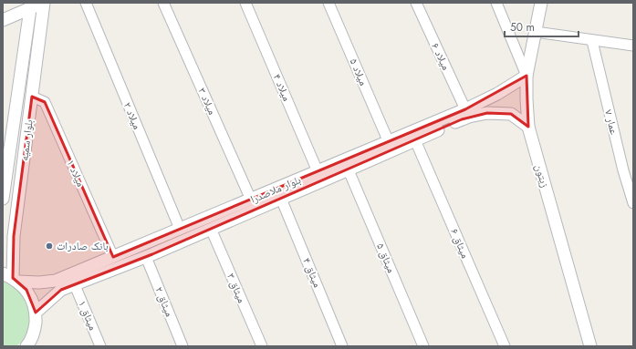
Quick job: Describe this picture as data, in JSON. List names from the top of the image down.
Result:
{
  "streets": {
    "street": [
      "میلاد ۶",
      "میلاد ۵",
      "میلاد ۴",
      "میلاد ۳",
      "میلاد ۲",
      "عمار ۷",
      "بلوار سمیه",
      "میلاد ۱",
      "زیتون",
      "بلوار ملاصدرا",
      "میثاق ۶",
      "میثاق ۵",
      "میثاق ۴",
      "میثاق ۳",
      "میثاق ۲",
      "میثاق ۱"
    ]
  },
  "crossings": [
    ["میلاد ۶", "بلوار ملاصدرا"],
    ["میلاد ۵", "بلوار ملاصدرا"],
    ["میلاد ۴", "بلوار ملاصدرا"],
    ["میلاد ۳", "بلوار ملاصدرا"],
    ["میلاد ۲", "بلوار ملاصدرا"],
    ["بلوار سمیه", "میلاد ۱"],
    ["بلوار سمیه", "بلوار ملاصدرا"],
    ["میلاد ۱", "بلوار ملاصدرا"],
    ["زیتون", "بلوار ملاصدرا"],
    ["بلوار ملاصدرا", "میثاق ۶"],
    ["بلوار ملاصدرا", "میثاق ۵"],
    ["بلوار ملاصدرا", "میثاق ۴"],
    ["بلوار ملاصدرا", "میثاق ۳"],
    ["بلوار ملاصدرا", "میثاق ۲"],
    ["بلوار ملاصدرا", "میثاق ۱"]
  ],
  "places": ["بانک صادرات"],
  "scale_bar": "50 m"
}
